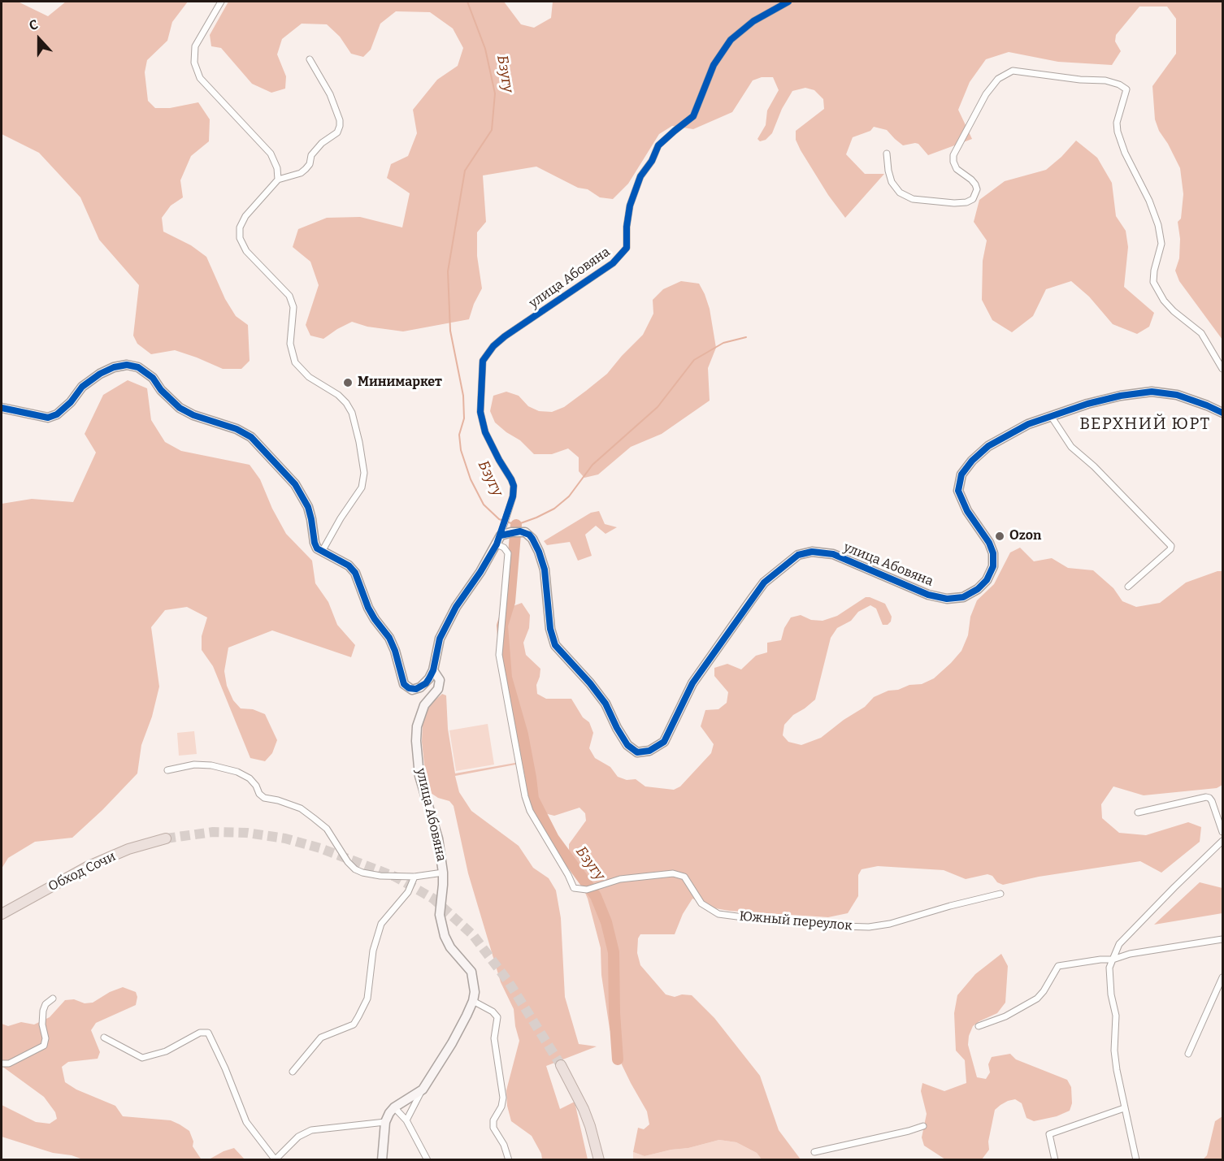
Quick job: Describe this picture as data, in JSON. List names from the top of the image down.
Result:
{
  "streets": {
    "highway": ["Обход Сочи"],
    "street": ["улица Абовяна", "Южный переулок"]
  },
  "crossings": [
    ["улица Абовяна", "Южный переулок"]
  ],
  "districts": ["ВЕРХНИЙ ЮРТ"],
  "water": ["Бзугу"],
  "places": ["Минимаркет", "Ozon"],
  "north": "top"
}
